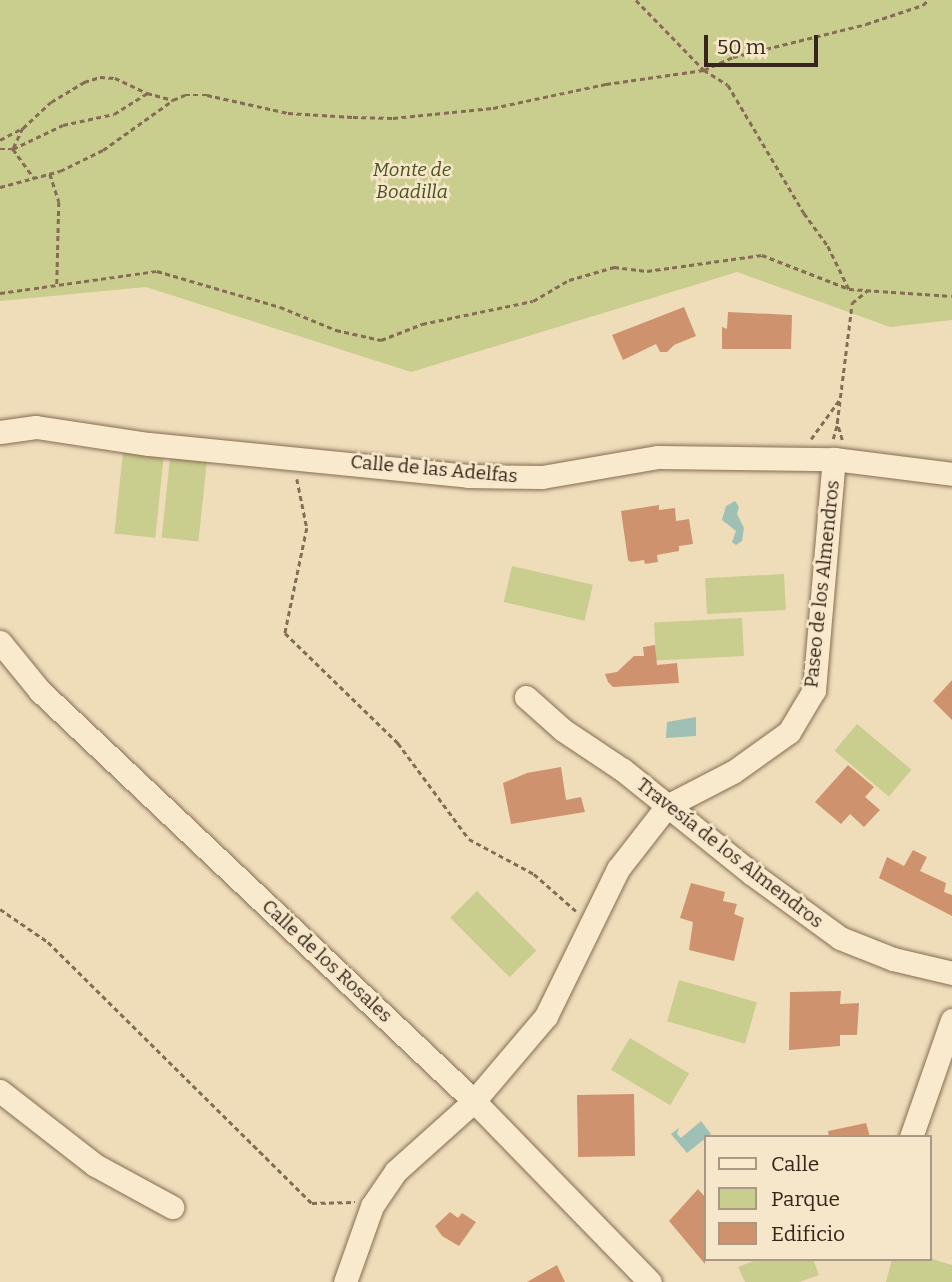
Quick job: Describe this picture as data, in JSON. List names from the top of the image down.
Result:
{
  "streets": {
    "street": [
      "Calle de las Adelfas",
      "Paseo de los Almendros",
      "Travesía de los Almendros",
      "Calle de los Rosales"
    ]
  },
  "crossings": [
    ["Calle de las Adelfas", "Paseo de los Almendros"],
    ["Paseo de los Almendros", "Travesía de los Almendros"],
    ["Paseo de los Almendros", "Calle de los Rosales"]
  ],
  "parks": ["Monte de Boadilla"],
  "legend": ["Calle", "Parque", "Edificio"],
  "scale_bar": "50 m"
}
